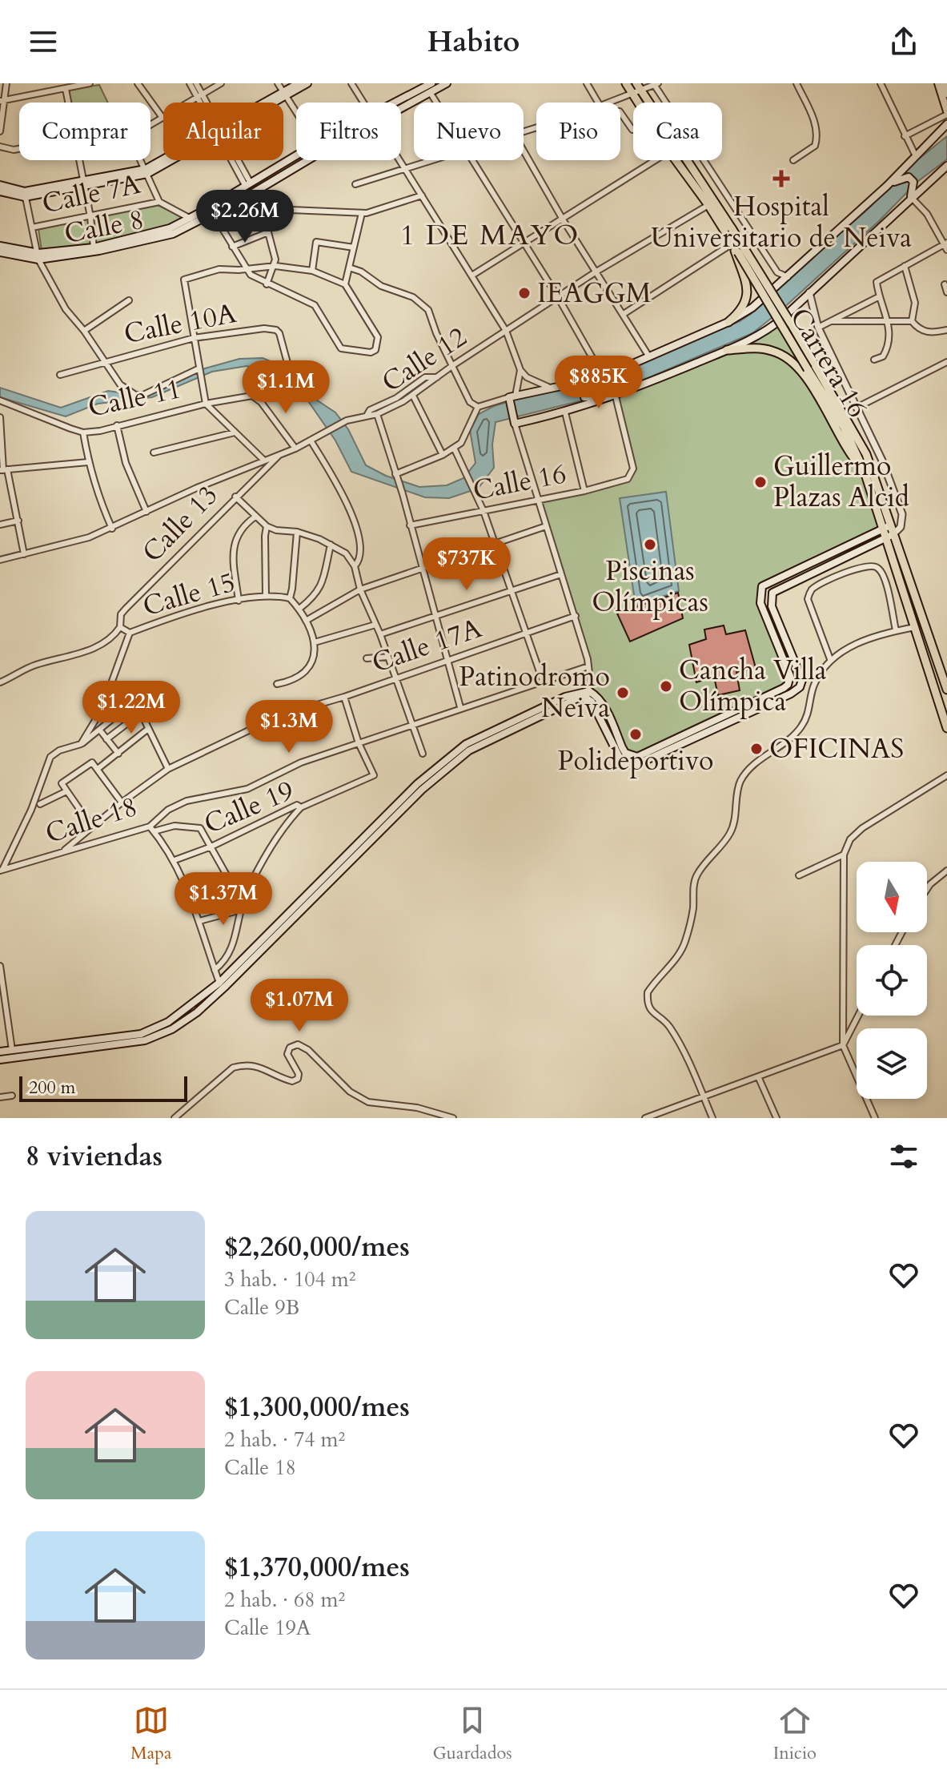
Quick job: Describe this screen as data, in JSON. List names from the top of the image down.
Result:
{
  "streets": {
    "main road": ["Calle 8", "Carrera 16"],
    "street": [
      "Calle 7A",
      "Calle 10A",
      "Calle 12",
      "Calle 11",
      "Calle 16",
      "Calle 13",
      "Calle 15",
      "Calle 17A",
      "Calle 19",
      "Calle 18"
    ]
  },
  "crossings": [
    ["Calle 12", "Carrera 16"],
    ["Calle 12", "Calle 11"],
    ["Calle 12", "Calle 13"],
    ["Calle 13", "Calle 15"],
    ["Calle 17A", "Calle 18"],
    ["Calle 19", "Calle 18"]
  ],
  "districts": ["1 DE MAYO"],
  "places": {
    "health": ["Hospital Universitario de Neiva"],
    "other": [
      "IEAGGM",
      "Guillermo Plazas Alcid",
      "Piscinas Olímpicas",
      "Cancha Villa Olímpica",
      "Patinodromo Neiva",
      "Polideportivo",
      "OFICINAS"
    ]
  },
  "scale_bar": "200 m",
  "north": "bottom",
  "page": {
    "header": "Habito",
    "chip": [
      "Comprar",
      "Alquilar",
      "Filtros",
      "Nuevo",
      "Piso",
      "Casa"
    ],
    "price": [
      "$2.26M",
      "$885K",
      "$1.1M",
      "$737K",
      "$1.22M",
      "$1.3M",
      "$1.37M",
      "$1.07M"
    ],
    "scale": "200 m",
    "heading": "8 viviendas",
    "list": [
      {
        "name": "$2,260,000/mes",
        "note": "3 hab. · 104 m² · Calle 9B"
      },
      {
        "name": "$1,300,000/mes",
        "note": "2 hab. · 74 m² · Calle 18"
      },
      {
        "name": "$1,370,000/mes",
        "note": "2 hab. · 68 m² · Calle 19A"
      }
    ],
    "tabs": ["Mapa", "Guardados", "Inicio"]
  }
}
